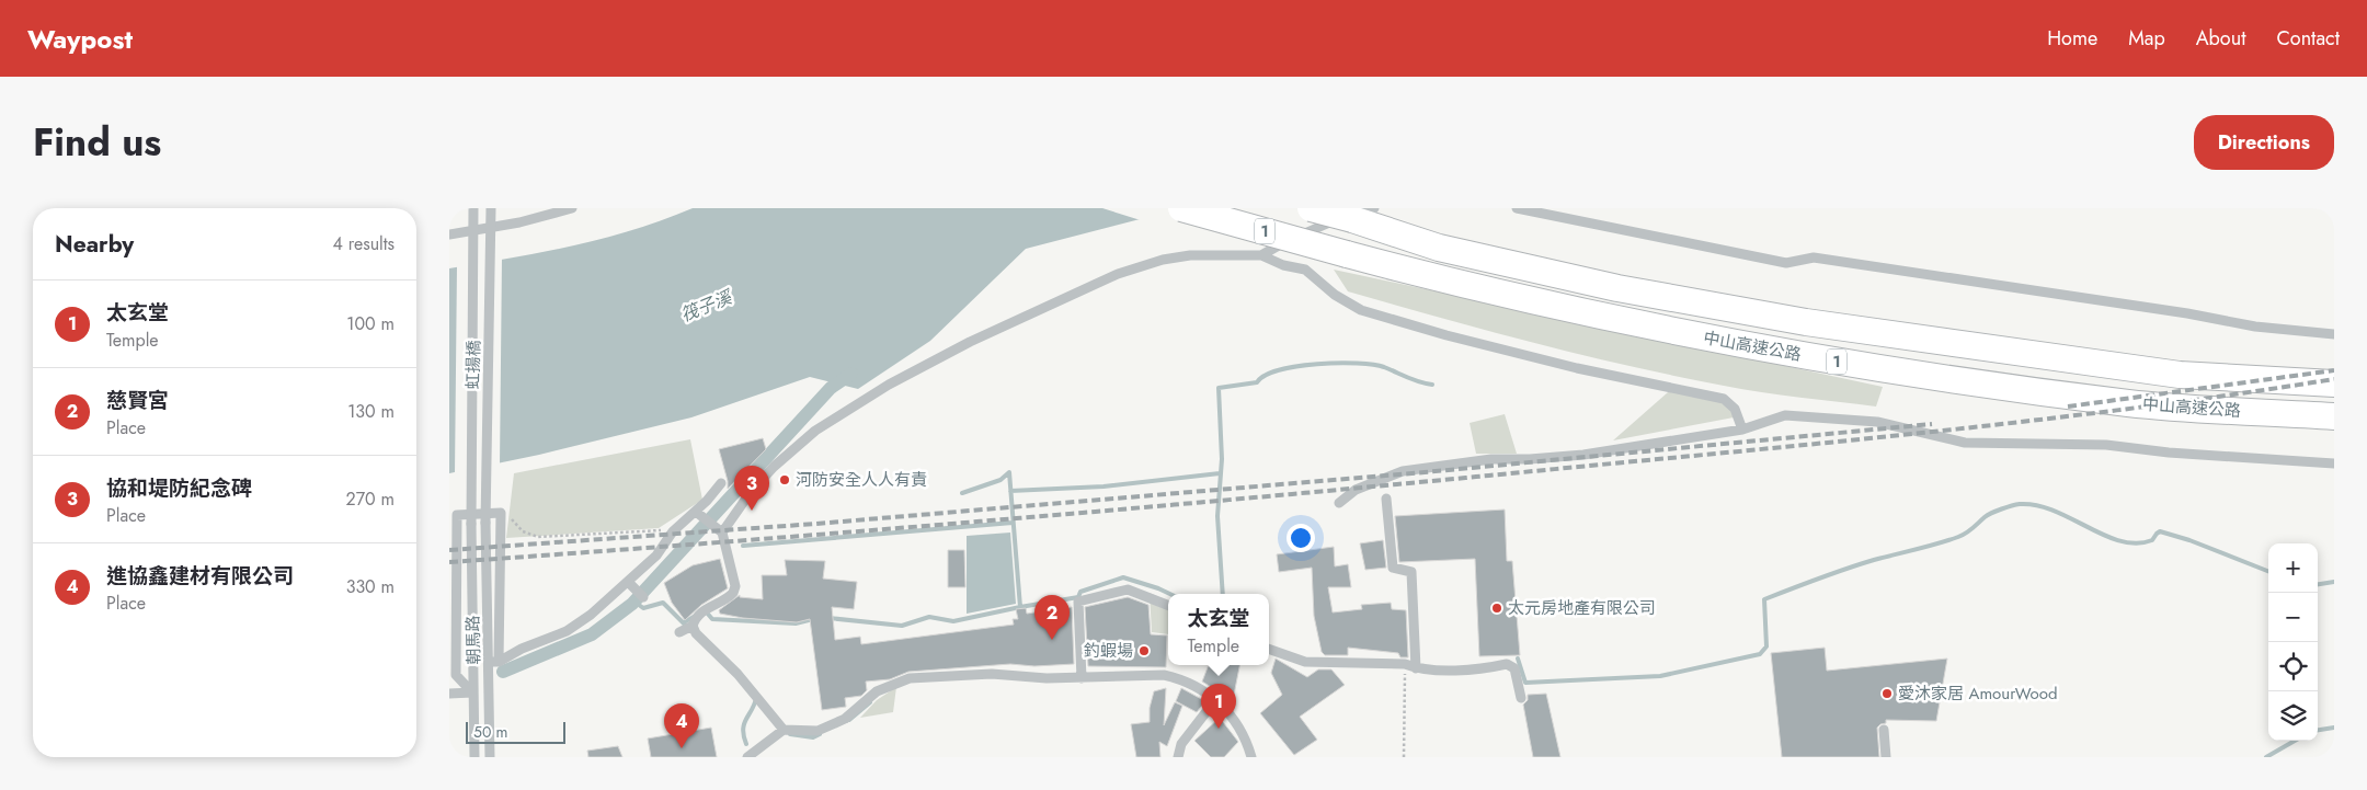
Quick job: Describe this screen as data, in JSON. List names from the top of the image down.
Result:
{
  "streets": {
    "highway": ["1", "中山高速公路"],
    "street": ["虹揚橋", "朝馬路"]
  },
  "crossings": [
    ["虹揚橋", "朝馬路"]
  ],
  "water": ["筏子溪"],
  "places": [
    "河防安全人人有責",
    "太元房地產有限公司",
    "釣蝦場",
    "愛沐家居 AmourWood"
  ],
  "scale_bar": "50 m",
  "page": {
    "header": "Waypost",
    "nav": [
      "Home",
      "Map",
      "About",
      "Contact"
    ],
    "title": "Find us",
    "buttons": "Directions",
    "heading": ["Nearby", "4 results"],
    "list": [
      {
        "mark": "1",
        "name": "太玄堂",
        "note": "Temple",
        "value": "100 m"
      },
      {
        "mark": "2",
        "name": "慈賢宮",
        "note": "Place",
        "value": "130 m"
      },
      {
        "mark": "3",
        "name": "協和堤防紀念碑",
        "note": "Place",
        "value": "270 m"
      },
      {
        "mark": "4",
        "name": "進協鑫建材有限公司",
        "note": "Place",
        "value": "330 m"
      }
    ],
    "pins": [
      "3",
      "2",
      "1",
      "4"
    ],
    "map_buttons": ["+", "−"],
    "popup": ["太玄堂", "Temple"],
    "scale": "50 m"
  }
}
